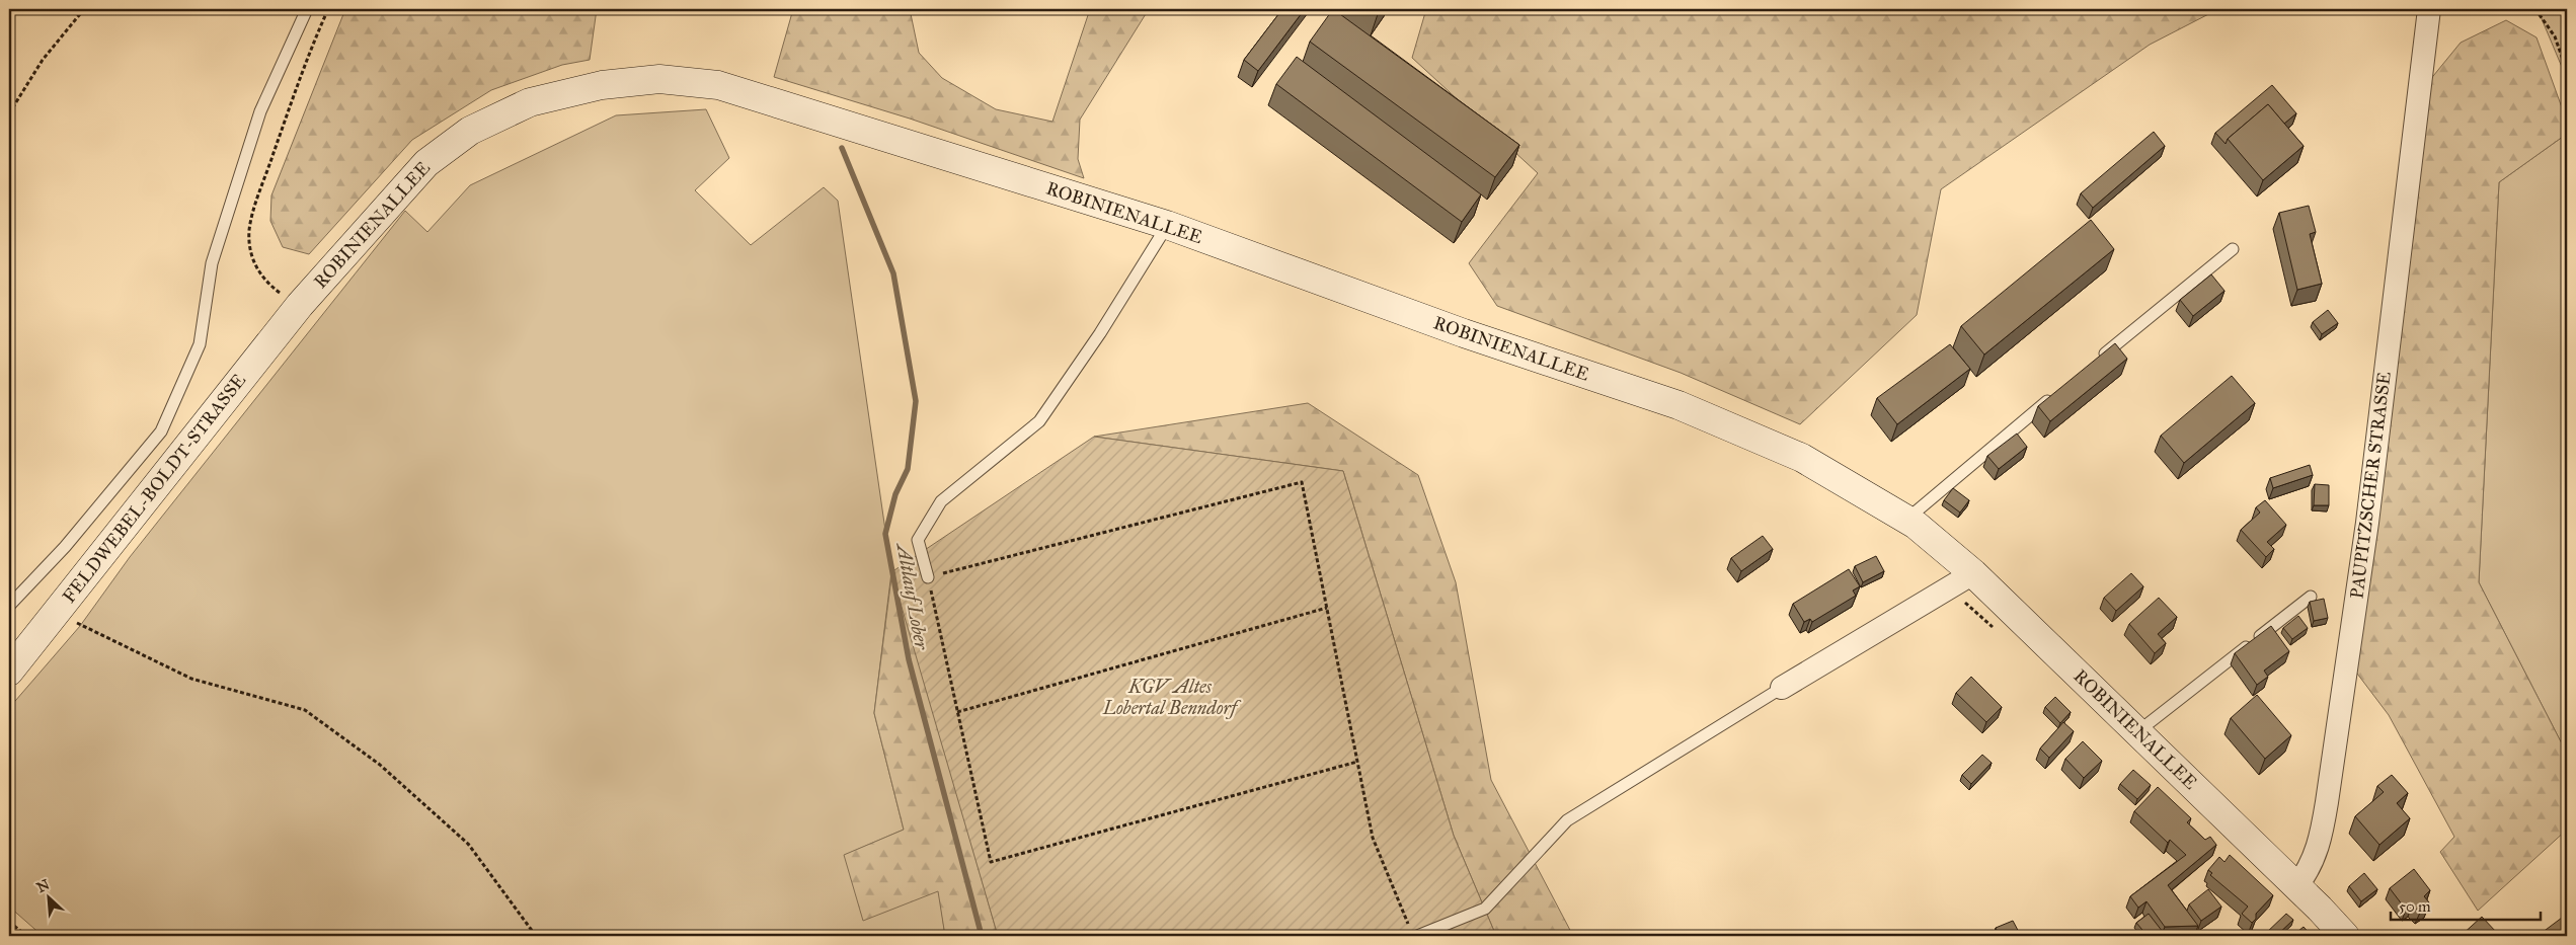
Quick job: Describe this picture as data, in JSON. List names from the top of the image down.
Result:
{
  "streets": {
    "street": ["ROBINIENALLEE", "PAUPITZSCHER STRASSE", "FELDWEBEL-BOLDT-STRASSE"]
  },
  "crossings": [
    ["ROBINIENALLEE", "PAUPITZSCHER STRASSE"],
    ["ROBINIENALLEE", "FELDWEBEL-BOLDT-STRASSE"]
  ],
  "water": ["Altlauf Lober"],
  "parks": ["KGV Altes Lobertal Benndorf"],
  "scale_bar": "50 m",
  "north": "top left"
}
